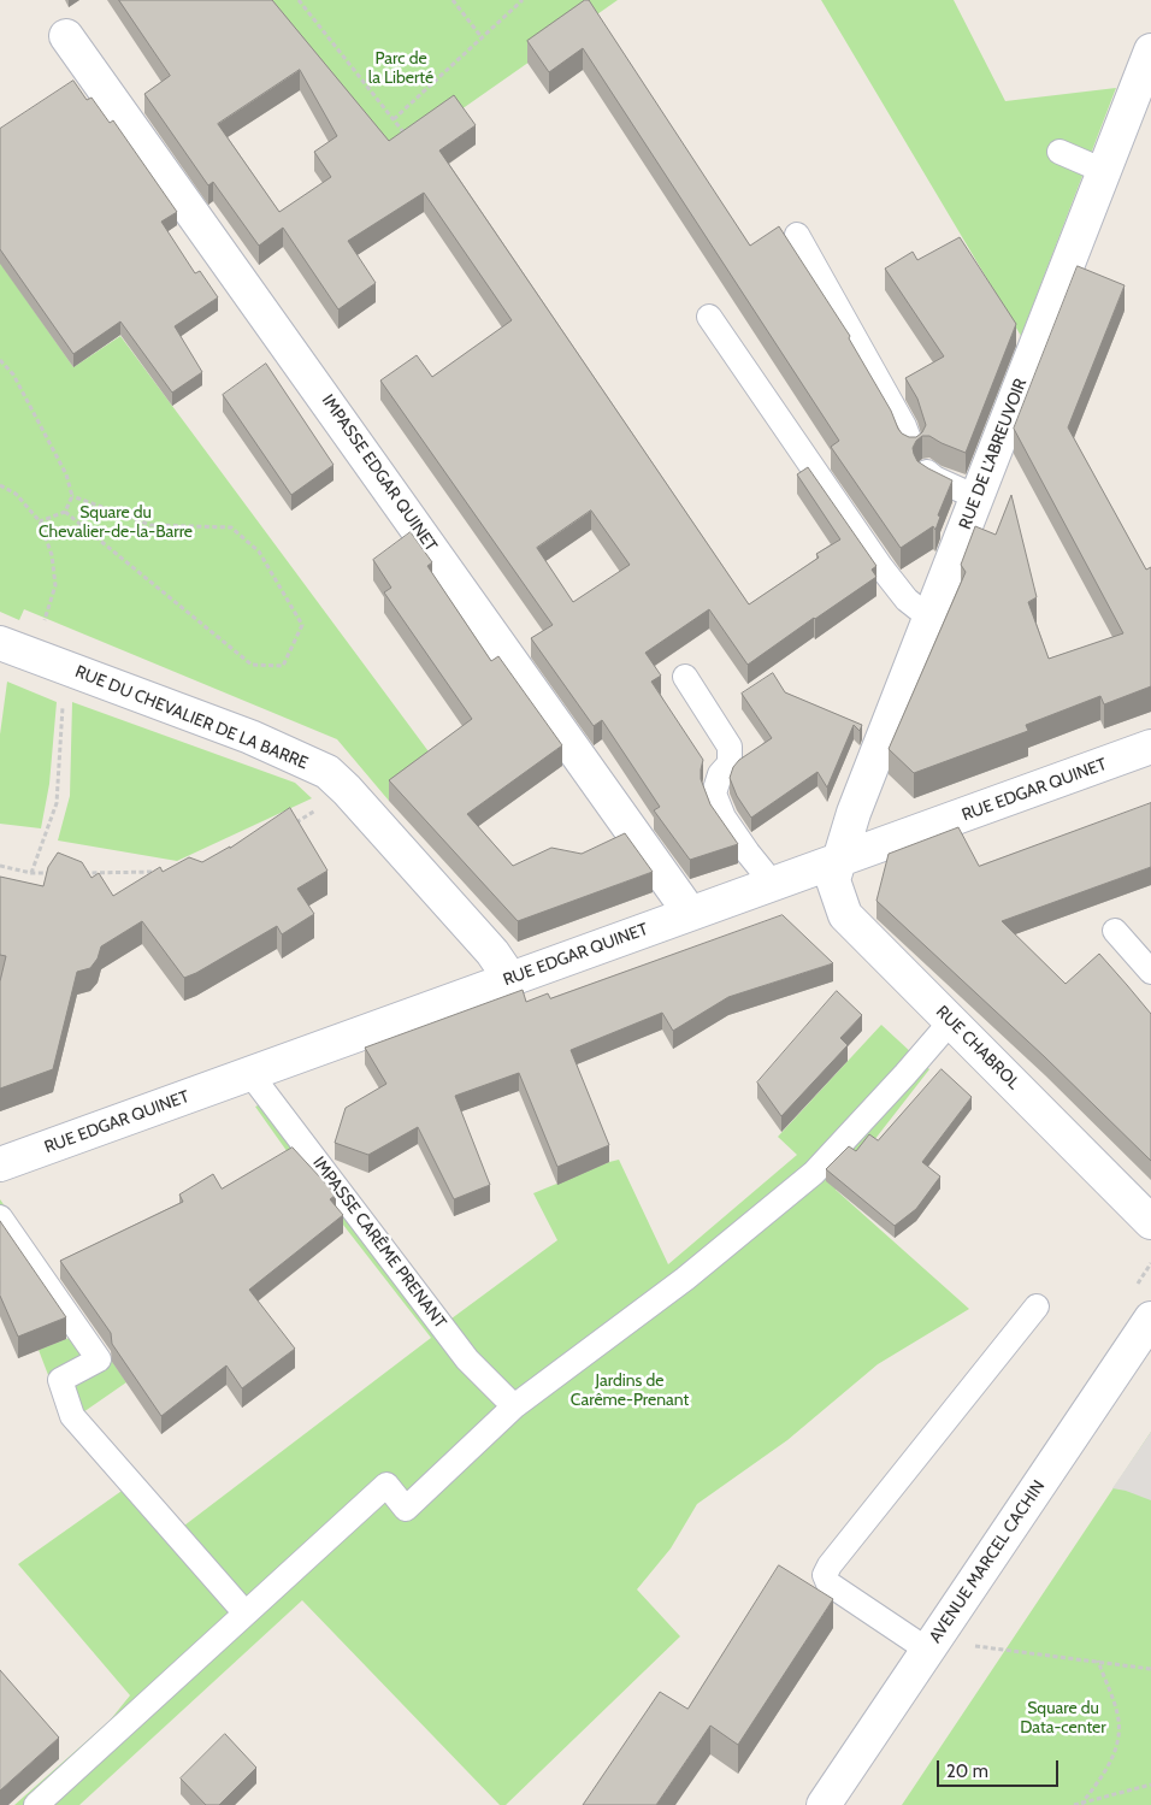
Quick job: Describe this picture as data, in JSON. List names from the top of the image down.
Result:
{
  "streets": {
    "street": [
      "RUE DE L'ABREUVOIR",
      "IMPASSE EDGAR QUINET",
      "RUE DU CHEVALIER DE LA BARRE",
      "RUE EDGAR QUINET",
      "RUE CHABROL",
      "AVENUE MARCEL CACHIN"
    ],
    "lane": ["IMPASSE CARÊME PRENANT"]
  },
  "crossings": [
    ["RUE DE L'ABREUVOIR", "RUE EDGAR QUINET"],
    ["RUE DE L'ABREUVOIR", "RUE CHABROL"],
    ["IMPASSE EDGAR QUINET", "RUE EDGAR QUINET"],
    ["RUE DU CHEVALIER DE LA BARRE", "RUE EDGAR QUINET"],
    ["RUE EDGAR QUINET", "RUE CHABROL"],
    ["RUE EDGAR QUINET", "IMPASSE CARÊME PRENANT"]
  ],
  "parks": [
    "Parc de la Liberté",
    "Square du Chevalier-de-la-Barre",
    "Jardins de Carême-Prenant",
    "Square du Data-center"
  ],
  "scale_bar": "20 m"
}
